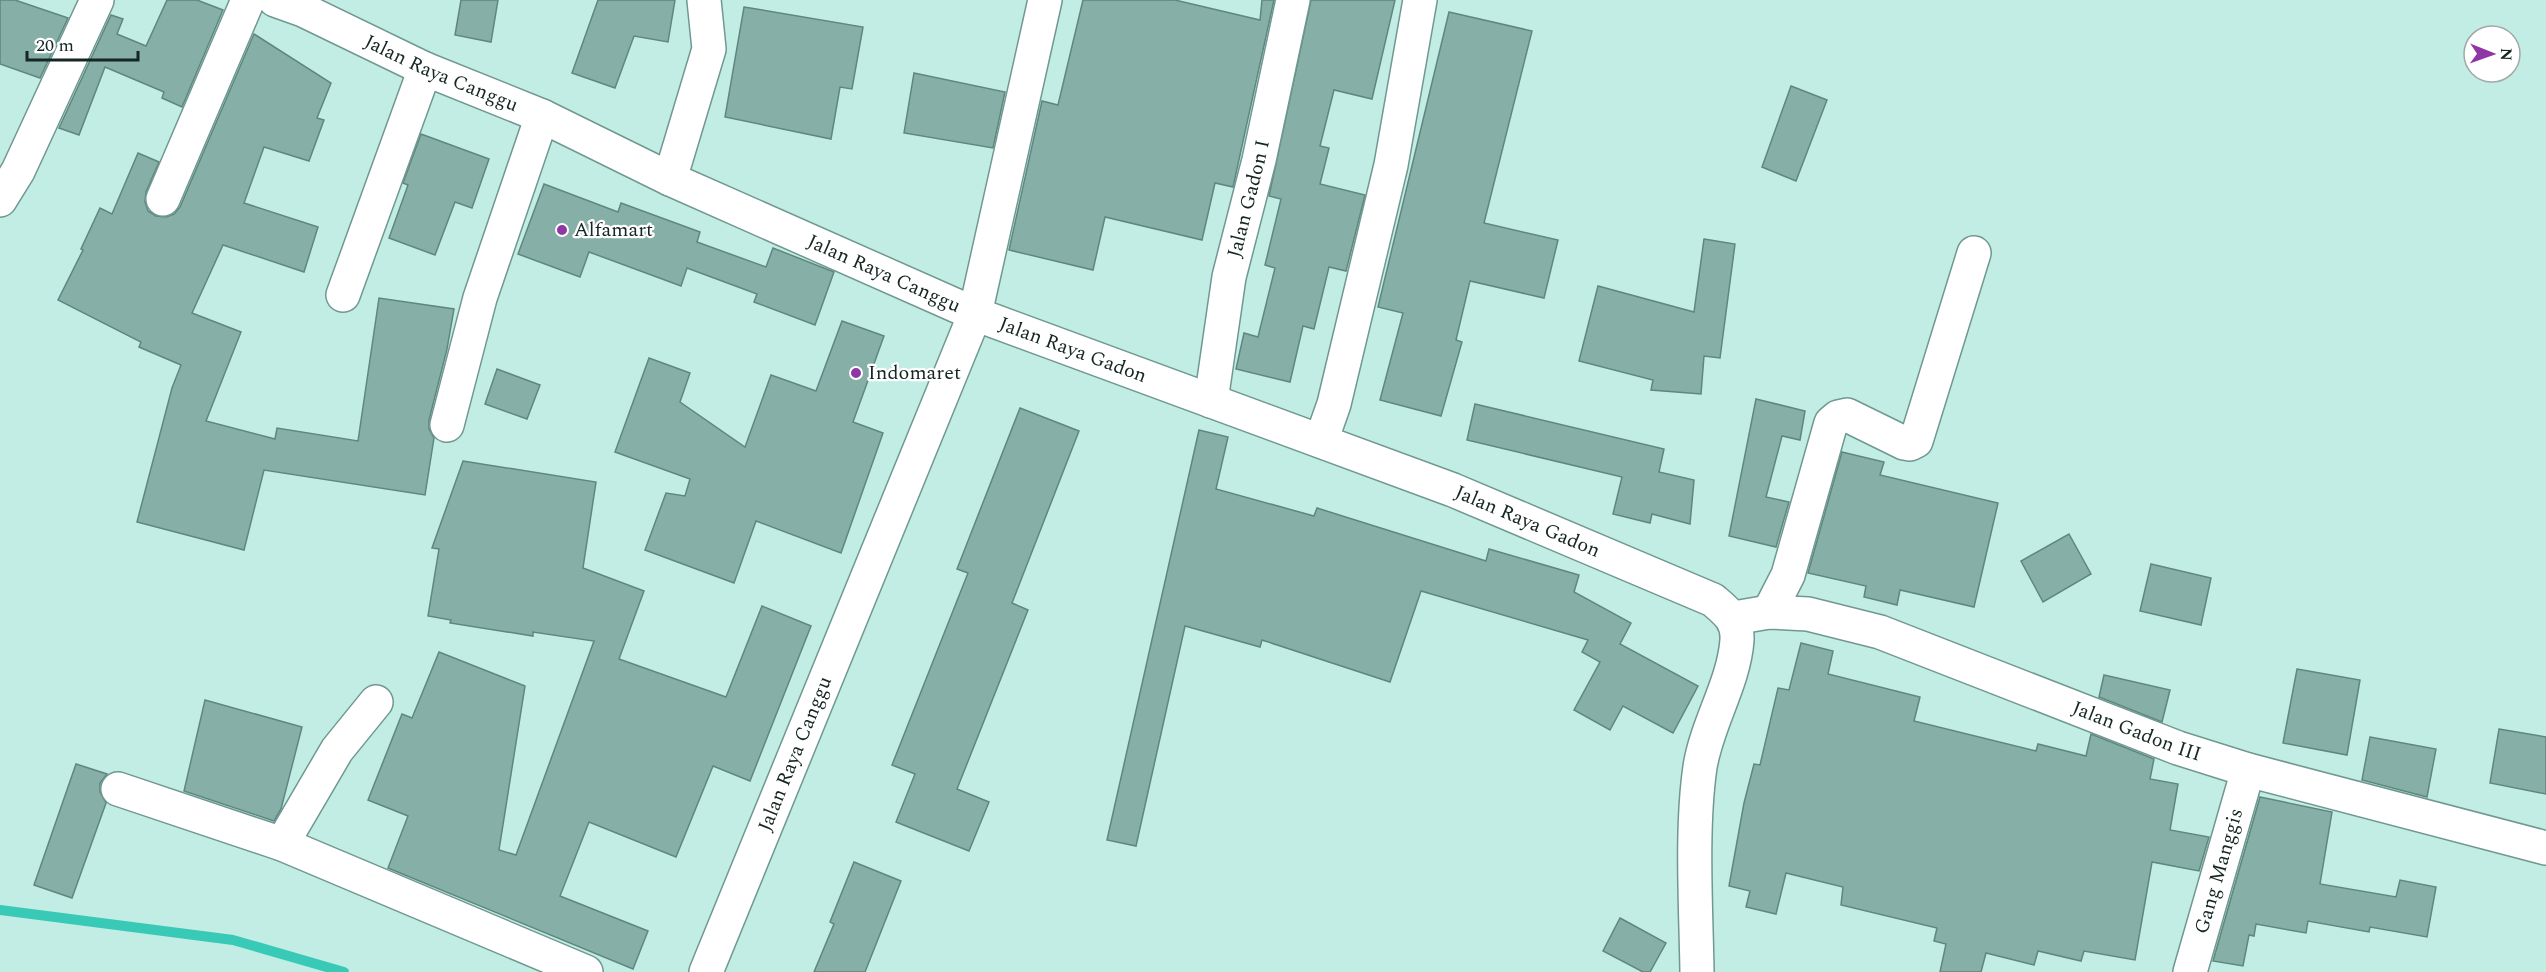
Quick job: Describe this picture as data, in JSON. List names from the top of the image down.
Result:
{
  "streets": {
    "street": [
      "Jalan Raya Canggu",
      "Jalan Gadon I",
      "Jalan Raya Gadon",
      "Jalan Gadon III",
      "Gang Manggis"
    ]
  },
  "crossings": [
    ["Jalan Raya Canggu", "Jalan Raya Gadon"],
    ["Jalan Gadon I", "Jalan Raya Gadon"],
    ["Jalan Raya Gadon", "Jalan Gadon III"],
    ["Jalan Gadon III", "Gang Manggis"]
  ],
  "places": ["Alfamart", "Indomaret"],
  "scale_bar": "20 m",
  "north": "right"
}
